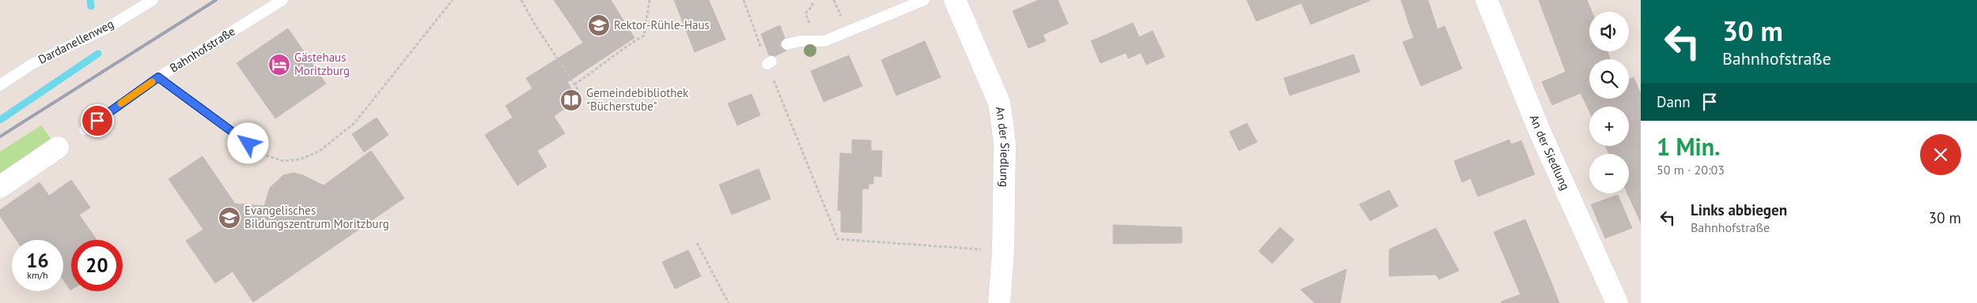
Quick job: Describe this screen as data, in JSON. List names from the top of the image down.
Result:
{
  "streets": {
    "street": ["An der Siedlung"],
    "lane": ["Dardanellenweg", "Bahnhofstraße"]
  },
  "places": {
    "school or university": ["Rektor-Rühle-Haus", "Evangelisches Bildungszentrum Moritzburg"],
    "hotel": ["Gästehaus Moritzburg"],
    "library": ["Gemeindebibliothek \"Bücherstube\""]
  },
  "page": {
    "turn": ["30 m", "Bahnhofstraße"],
    "map_buttons": ["+", "−"],
    "then": "Dann",
    "heading": ["1 Min.", "50 m · 20:03"],
    "list": [
      {
        "name": "Links abbiegen",
        "note": "Bahnhofstraße",
        "value": "30 m"
      }
    ],
    "speed": "16 km/h",
    "limit": "20"
  }
}
